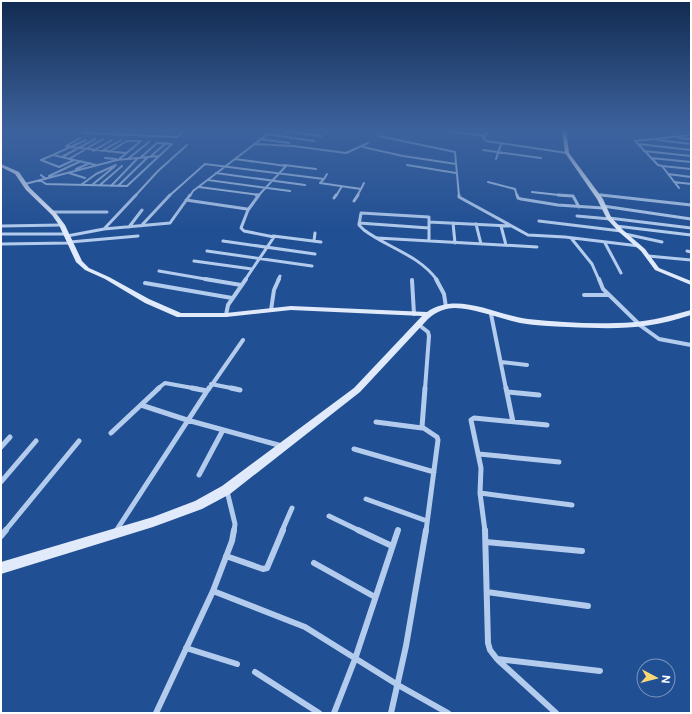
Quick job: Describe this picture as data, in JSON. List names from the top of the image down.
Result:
{
  "north": "right"
}
